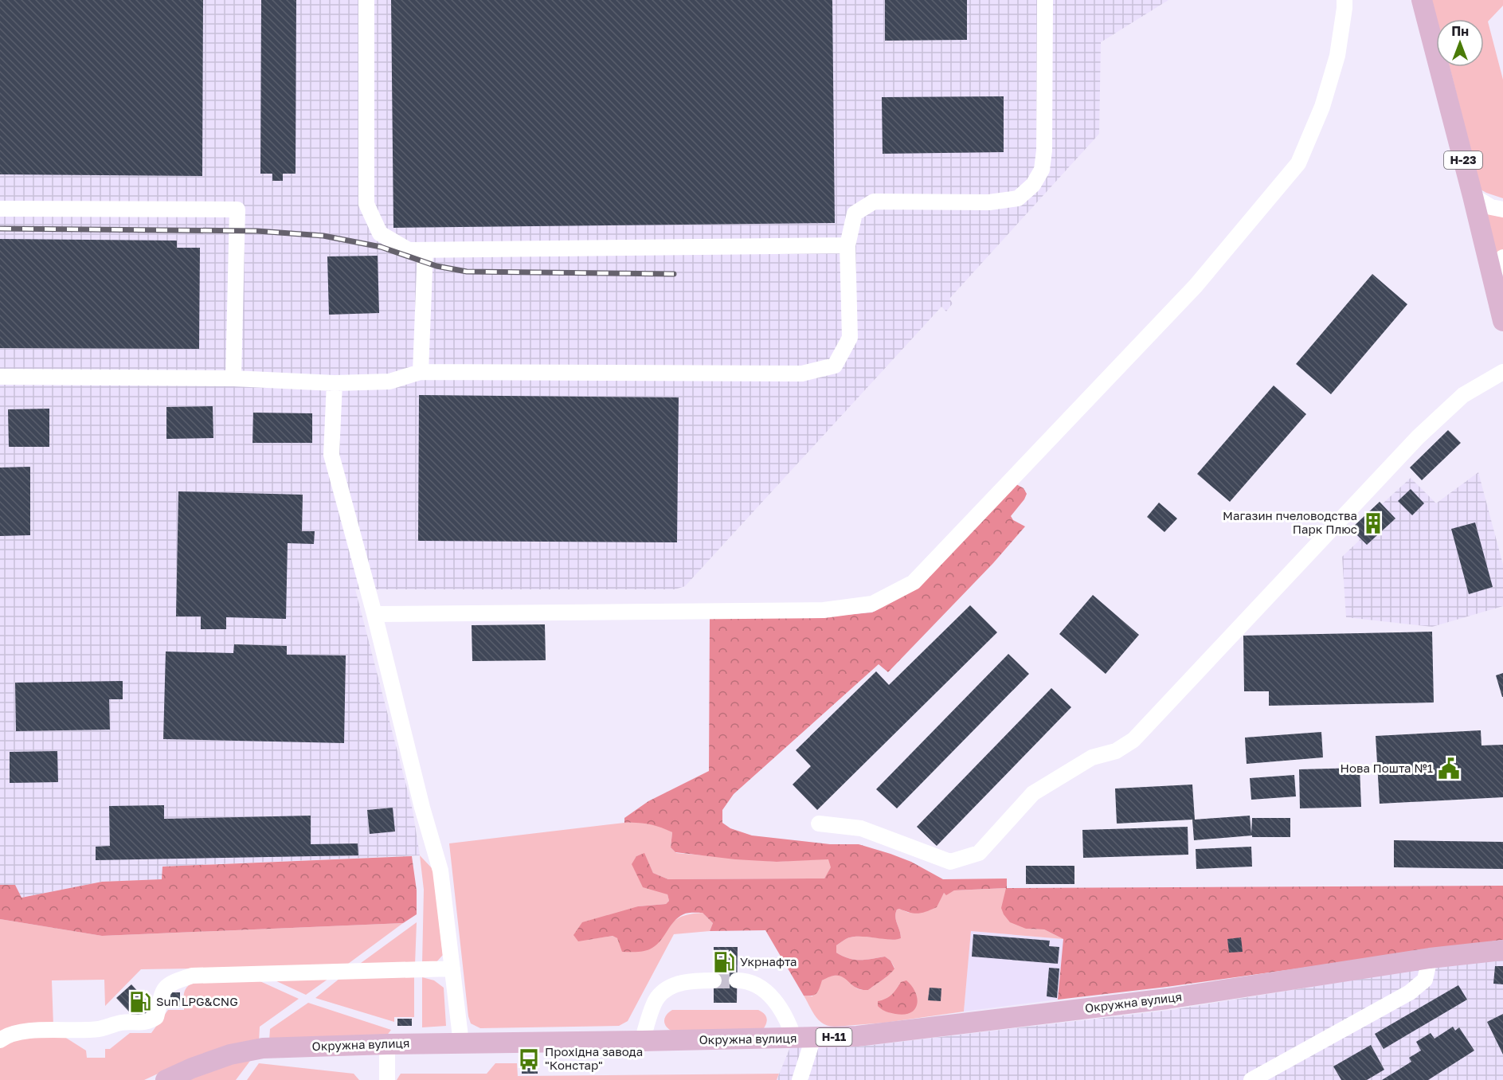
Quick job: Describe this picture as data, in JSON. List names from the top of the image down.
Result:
{
  "streets": {
    "main road": ["Н-23", "Окружна вулиця", "Н-11"]
  },
  "places": {
    "building": ["Магазин пчеловодства Парк Плюс"],
    "public building": ["Нова Пошта №1"],
    "fuel station": ["Укрнафта", "Sun LPG&CNG"],
    "bus stop": ["Прохідна завода \"Констар\""]
  },
  "north": "top"
}
